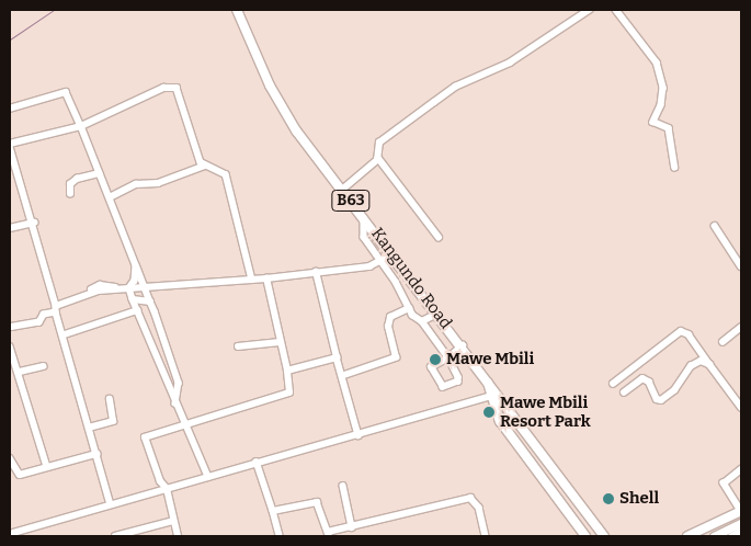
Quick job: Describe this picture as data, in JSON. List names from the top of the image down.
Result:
{
  "streets": {
    "highway": ["B63", "Kangundo Road"]
  },
  "places": ["Mawe Mbili", "Mawe Mbili Resort Park", "Shell"]
}
